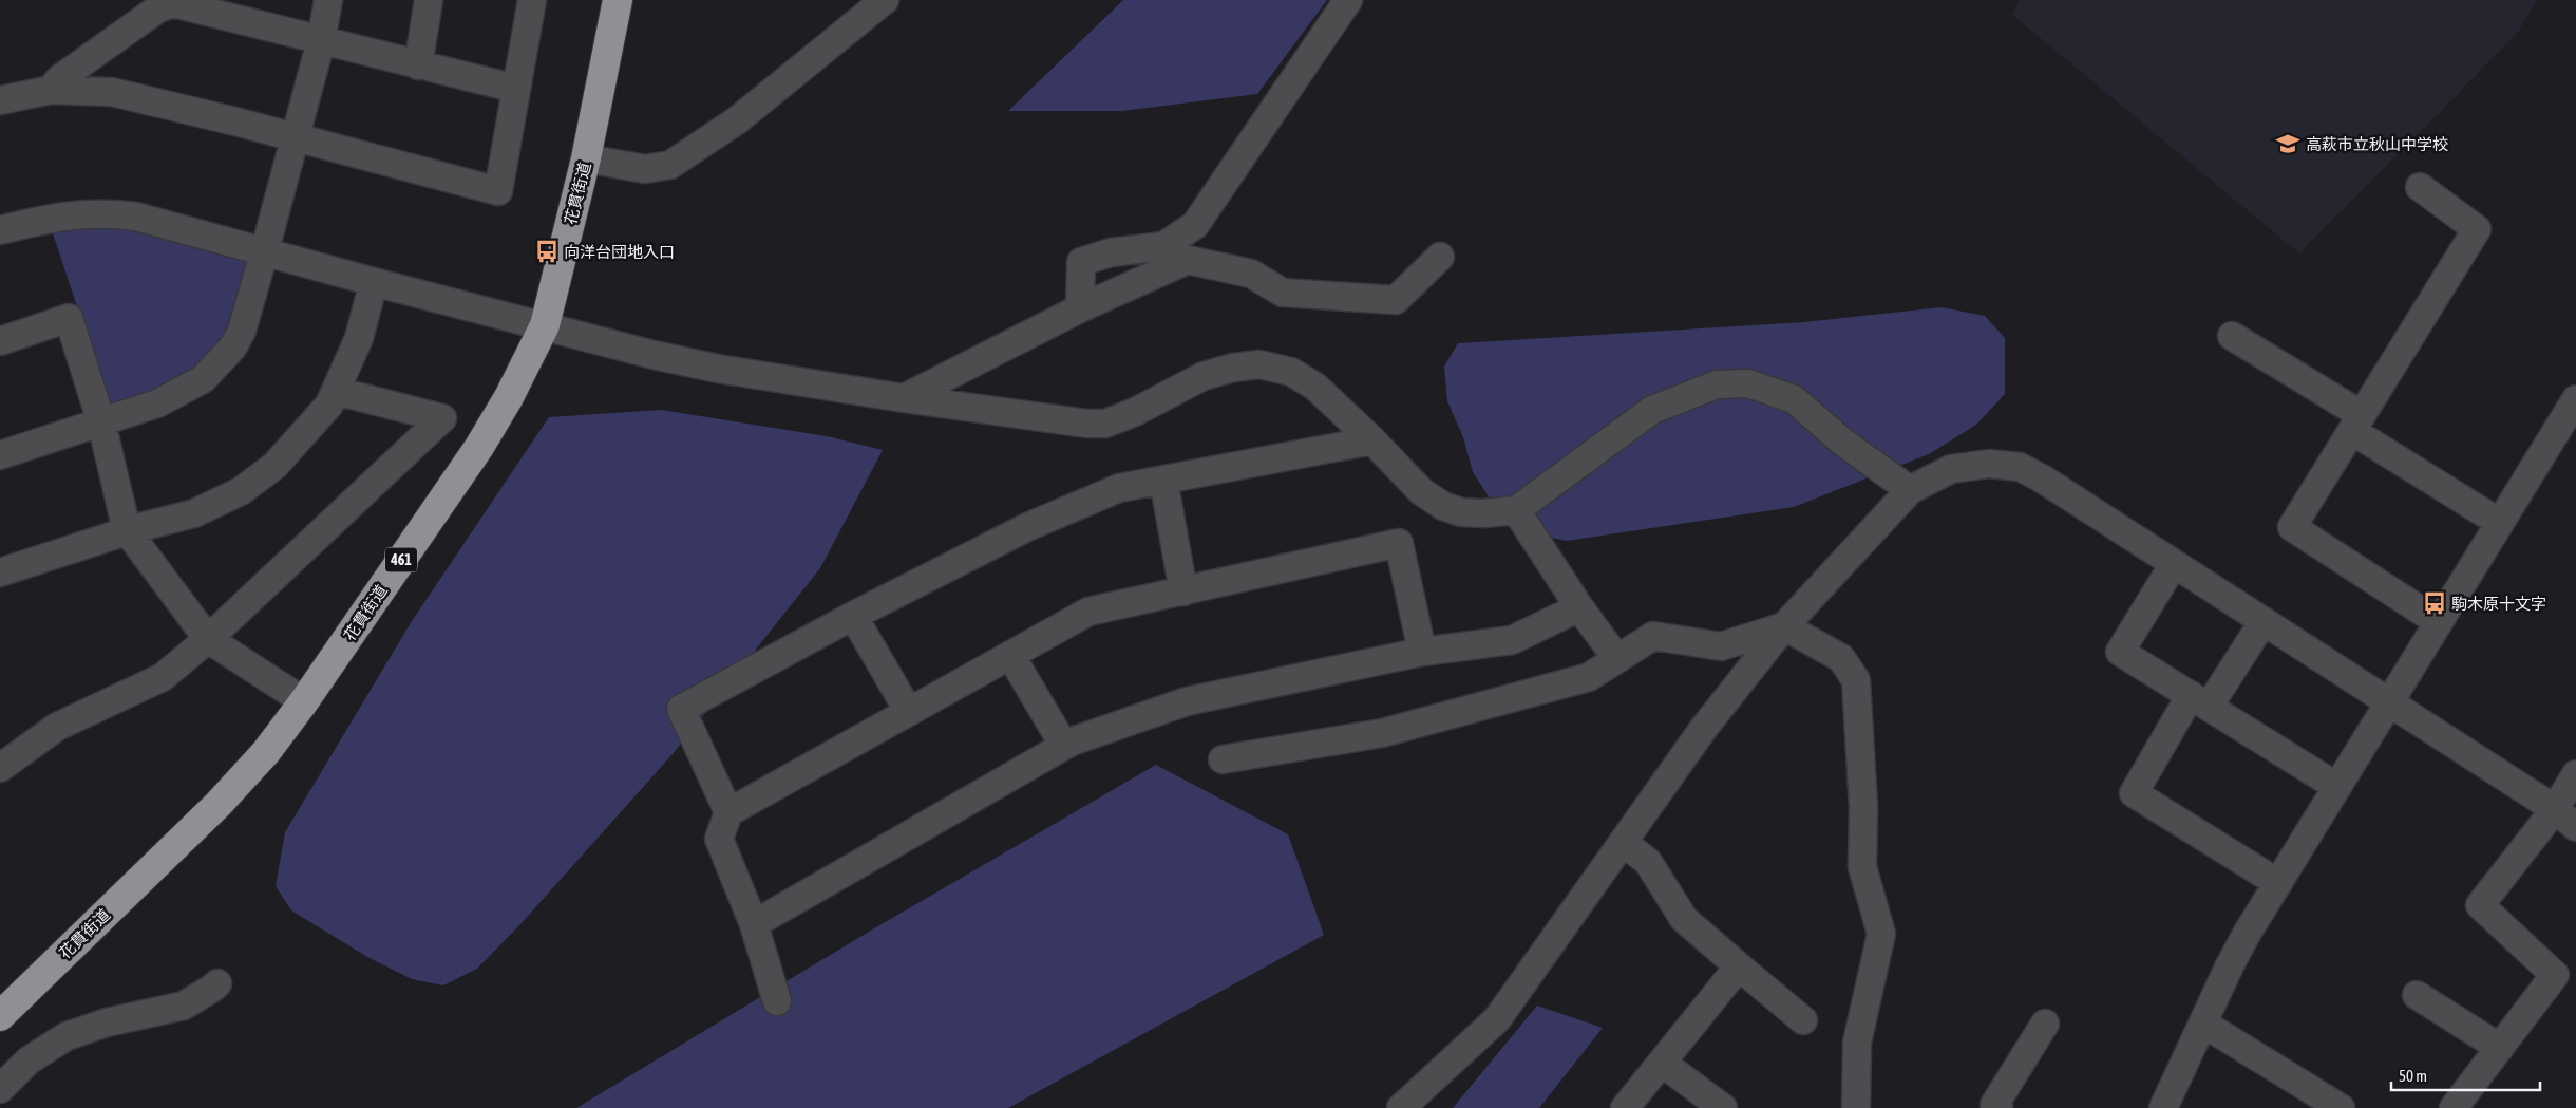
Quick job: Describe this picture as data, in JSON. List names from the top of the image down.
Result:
{
  "streets": {
    "highway": ["花貫街道", "461"]
  },
  "places": {
    "school or university": ["高萩市立秋山中学校"],
    "bus stop": ["向洋台団地入口", "駒木原十文字"]
  },
  "scale_bar": "50 m"
}
